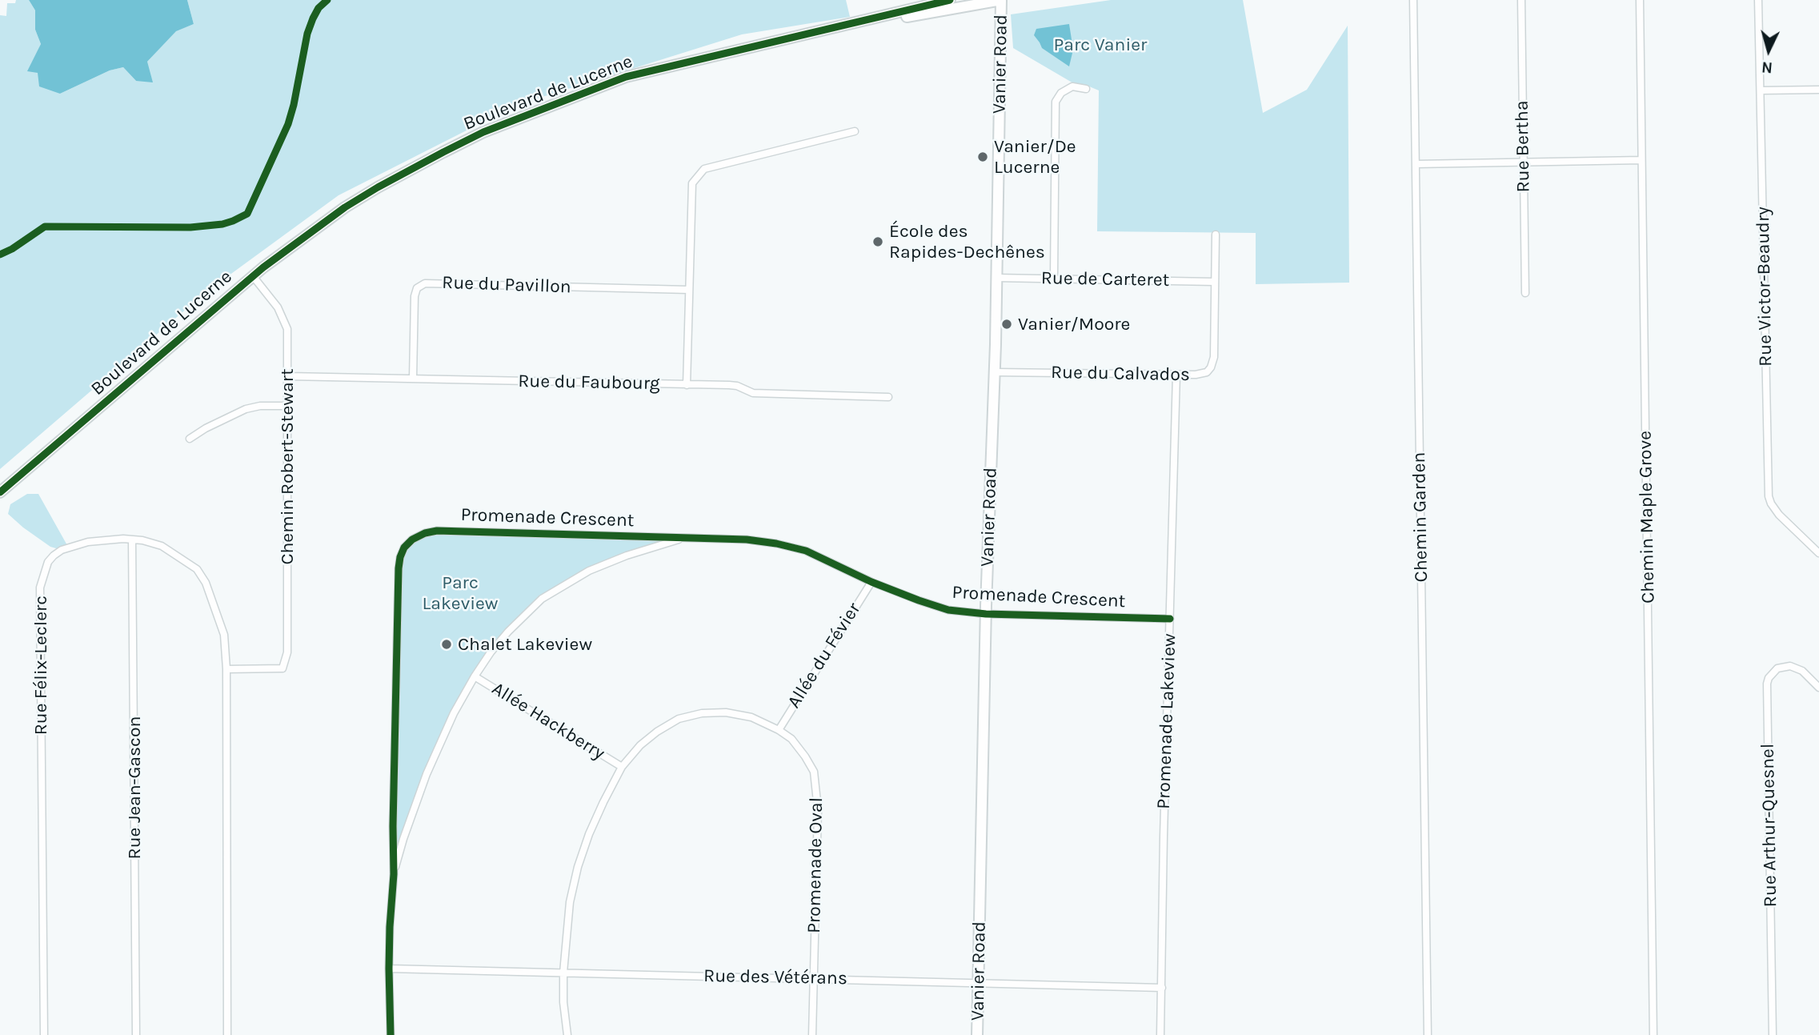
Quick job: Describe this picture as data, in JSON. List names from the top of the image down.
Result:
{
  "streets": {
    "main road": ["Vanier Road", "Boulevard de Lucerne"],
    "street": [
      "Rue Bertha",
      "Rue de Carteret",
      "Rue du Pavillon",
      "Rue Victor-Beaudry",
      "Rue du Calvados",
      "Rue du Faubourg",
      "Chemin Robert-Stewart",
      "Chemin Garden",
      "Chemin Maple Grove",
      "Promenade Crescent",
      "Allée du Févier",
      "Rue Félix-Leclerc",
      "Allée Hackberry",
      "Promenade Lakeview",
      "Rue Jean-Gascon",
      "Rue Arthur-Quesnel",
      "Promenade Oval",
      "Rue des Vétérans"
    ]
  },
  "crossings": [
    ["Vanier Road", "Boulevard de Lucerne"],
    ["Vanier Road", "Rue de Carteret"],
    ["Vanier Road", "Rue du Calvados"],
    ["Vanier Road", "Promenade Crescent"],
    ["Vanier Road", "Rue des Vétérans"],
    ["Boulevard de Lucerne", "Chemin Robert-Stewart"],
    ["Rue de Carteret", "Rue du Calvados"],
    ["Rue du Pavillon", "Rue du Faubourg"],
    ["Rue du Calvados", "Promenade Lakeview"],
    ["Rue du Faubourg", "Chemin Robert-Stewart"],
    ["Chemin Robert-Stewart", "Rue Félix-Leclerc"],
    ["Promenade Crescent", "Allée du Févier"],
    ["Promenade Crescent", "Allée Hackberry"],
    ["Promenade Crescent", "Promenade Lakeview"],
    ["Promenade Crescent", "Rue des Vétérans"],
    ["Allée du Févier", "Promenade Oval"],
    ["Rue Félix-Leclerc", "Rue Jean-Gascon"],
    ["Allée Hackberry", "Promenade Oval"],
    ["Promenade Lakeview", "Rue des Vétérans"],
    ["Promenade Oval", "Rue des Vétérans"]
  ],
  "parks": ["Parc Vanier", "Parc Lakeview"],
  "places": [
    "Vanier/De Lucerne",
    "École des Rapides-Dechênes",
    "Vanier/Moore",
    "Chalet Lakeview"
  ],
  "north": "bottom"
}
